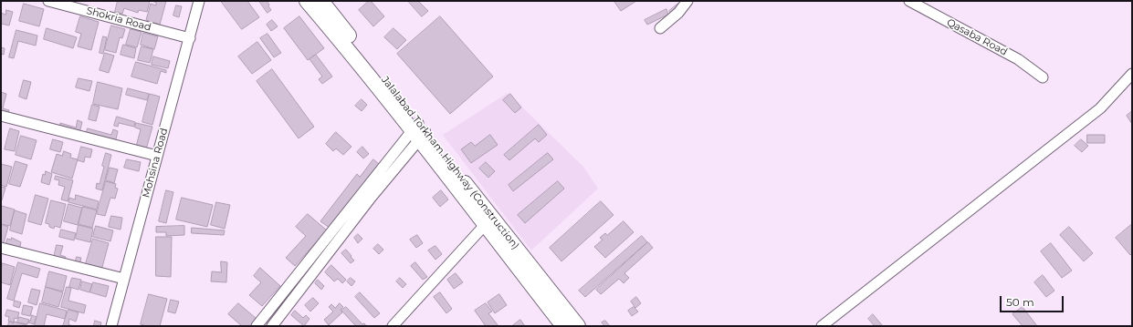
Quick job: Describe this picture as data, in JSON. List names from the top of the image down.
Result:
{
  "streets": {
    "highway": ["Jalalabad Torkham Highway (Construction)"],
    "street": ["Shokria Road", "Qasaba Road", "Mohsina Road"]
  },
  "crossings": [
    ["Shokria Road", "Mohsina Road"]
  ],
  "scale_bar": "50 m"
}
